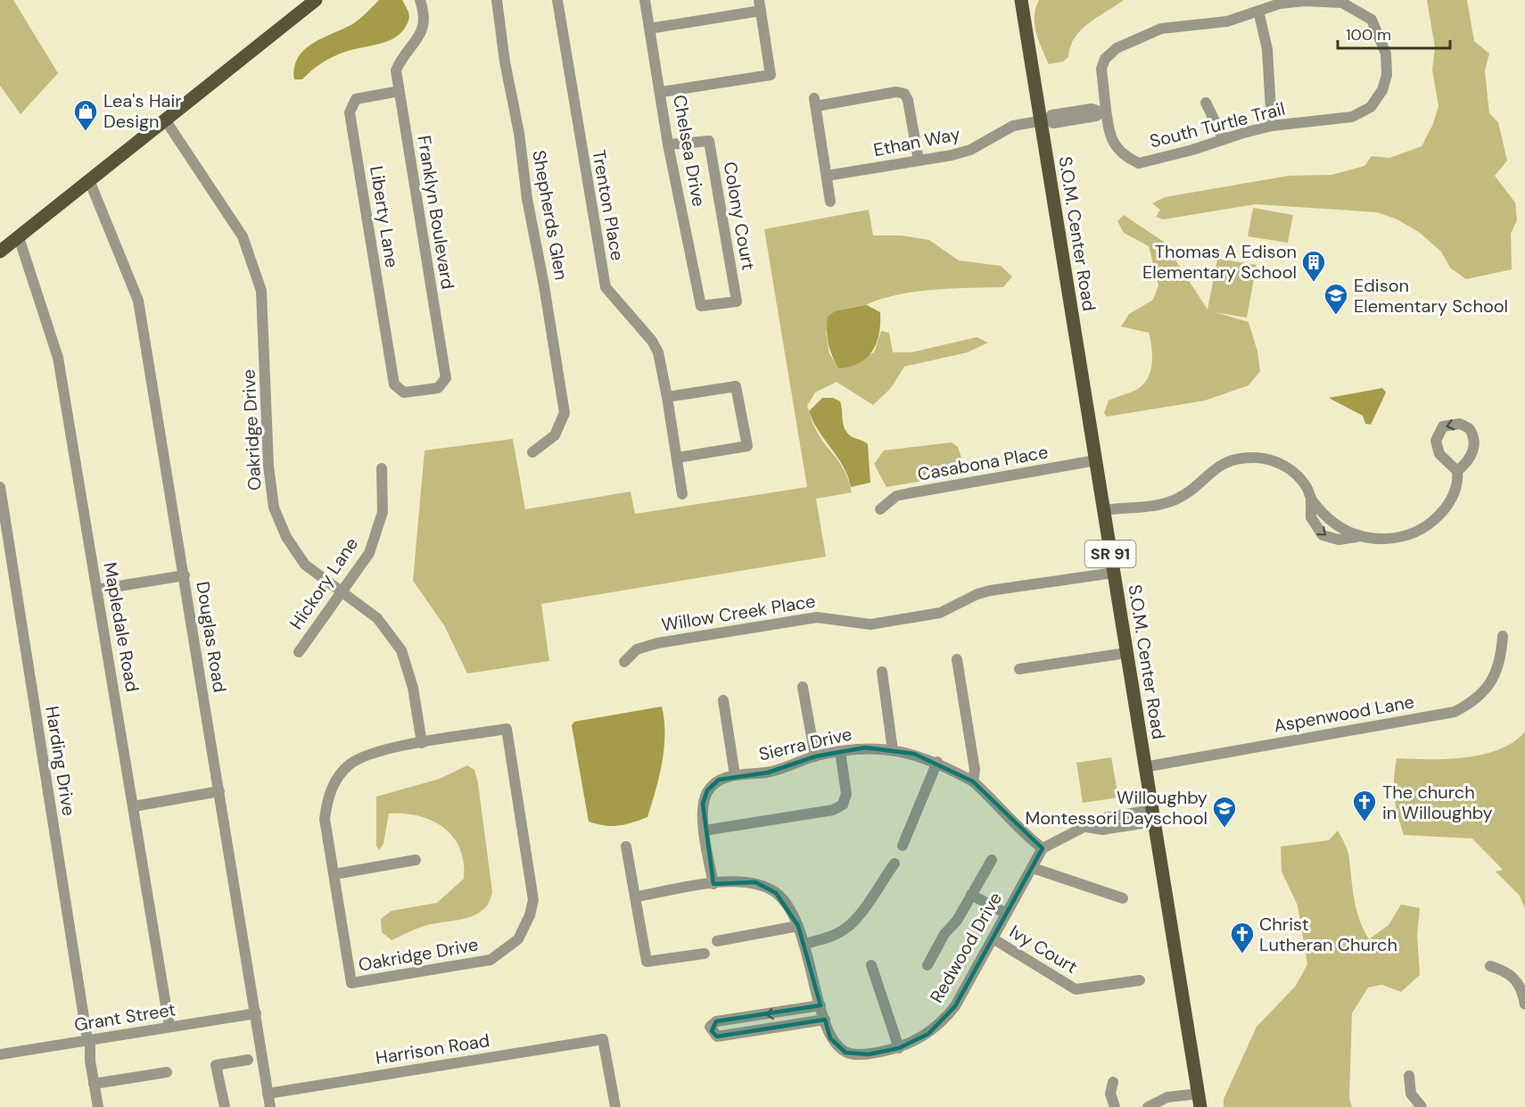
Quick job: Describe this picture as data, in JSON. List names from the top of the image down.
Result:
{
  "streets": {
    "main road": ["S.O.M. Center Road", "SR 91"],
    "street": [
      "South Turtle Trail",
      "Ethan Way",
      "Chelsea Drive",
      "Trenton Place",
      "Franklyn Boulevard",
      "Shepherds Glen",
      "Colony Court",
      "Liberty Lane",
      "Oakridge Drive",
      "Casabona Place",
      "Hickory Lane",
      "Willow Creek Place",
      "Mapledale Road",
      "Douglas Road",
      "Aspenwood Lane",
      "Sierra Drive",
      "Harding Drive",
      "Redwood Drive",
      "Ivy Court",
      "Grant Street",
      "Harrison Road"
    ]
  },
  "crossings": [
    ["South Turtle Trail", "Ethan Way"],
    ["Ethan Way", "S.O.M. Center Road"],
    ["Chelsea Drive", "Colony Court"],
    ["Franklyn Boulevard", "Liberty Lane"],
    ["S.O.M. Center Road", "Casabona Place"],
    ["S.O.M. Center Road", "Willow Creek Place"],
    ["S.O.M. Center Road", "Aspenwood Lane"],
    ["Oakridge Drive", "Hickory Lane"],
    ["Mapledale Road", "Grant Street"],
    ["Douglas Road", "Grant Street"],
    ["Douglas Road", "Harrison Road"],
    ["Sierra Drive", "Redwood Drive"],
    ["Harding Drive", "Grant Street"],
    ["Redwood Drive", "Ivy Court"]
  ],
  "places": {
    "shop": ["Lea's Hair Design"],
    "building": ["Thomas A Edison Elementary School"],
    "school or university": ["Edison Elementary School", "Willoughby Montessori Dayschool"],
    "church": ["The church in Willoughby", "Christ Lutheran Church"]
  },
  "scale_bar": "100 m"
}
